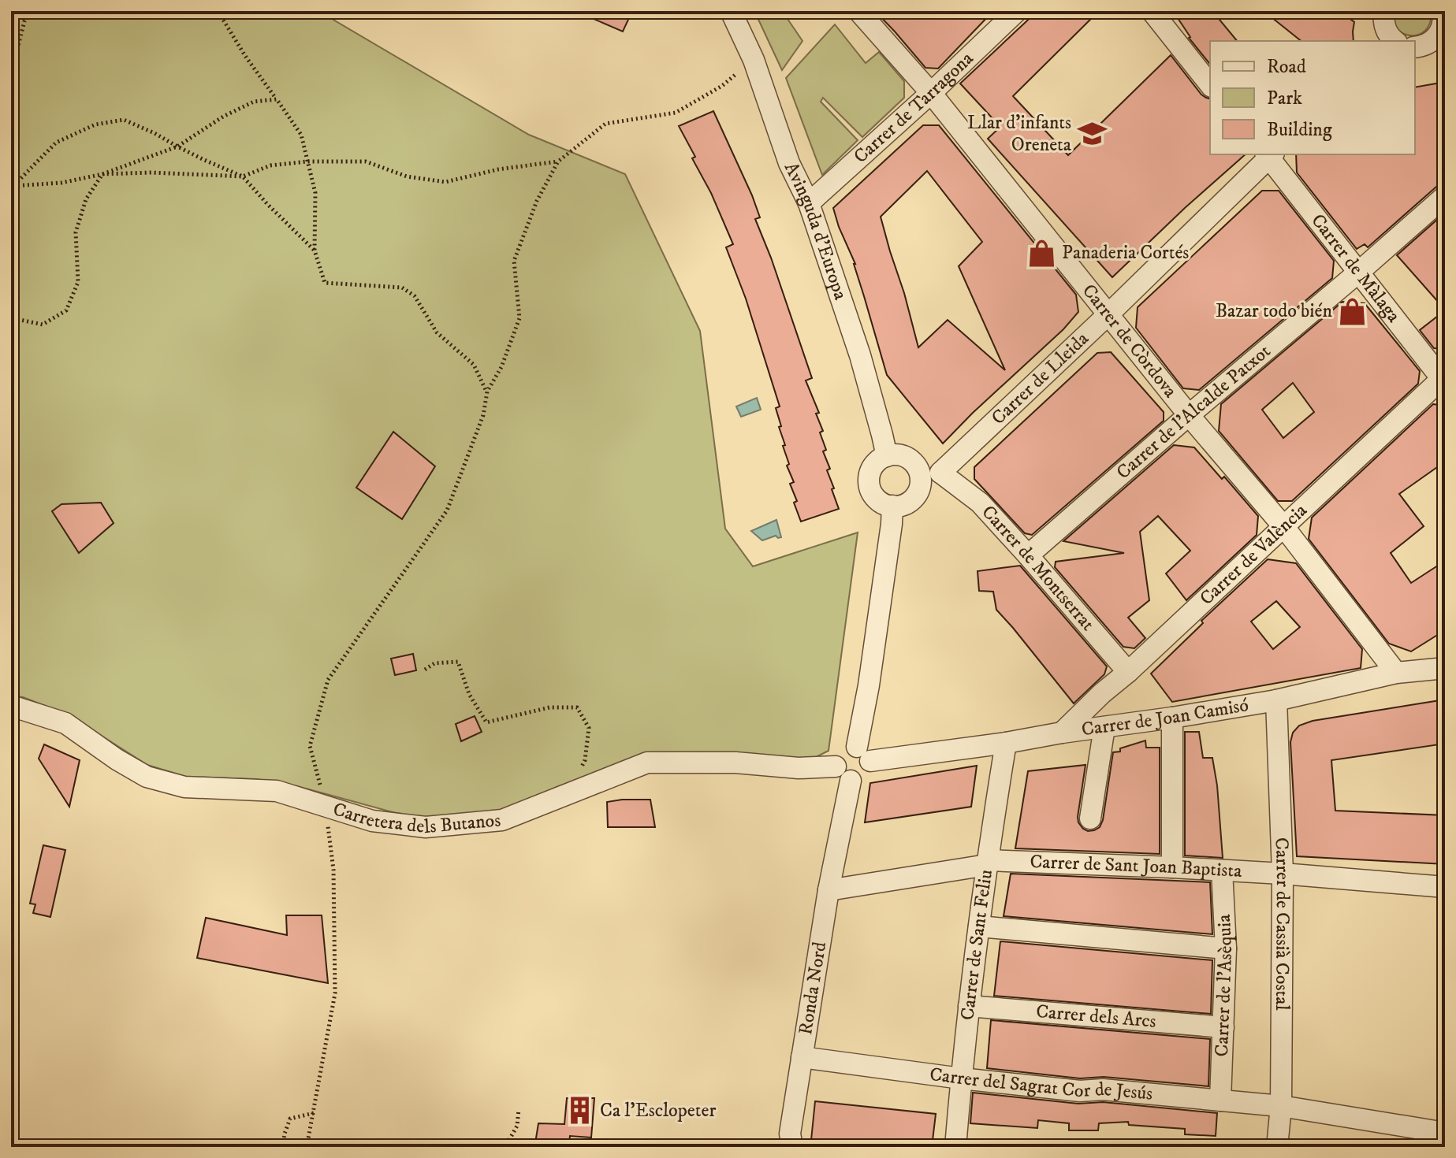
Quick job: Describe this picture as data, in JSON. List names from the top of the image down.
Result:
{
  "streets": {
    "street": [
      "Carrer de Tarragona",
      "Avinguda d'Europa",
      "Carrer de Màlaga",
      "Carrer de Còrdova",
      "Carrer de Lleida",
      "Carrer de l'Alcalde Patxot",
      "Carrer de València",
      "Carrer de Montserrat",
      "Carrer de Joan Camisó",
      "Carretera dels Butanos",
      "Carrer de Sant Joan Baptista",
      "Carrer de Cassià Costal",
      "Carrer de Sant Feliu",
      "Carrer de l'Asèquia",
      "Ronda Nord",
      "Carrer dels Arcs",
      "Carrer del Sagrat Cor de Jesús"
    ]
  },
  "crossings": [
    ["Carrer de Tarragona", "Avinguda d'Europa"],
    ["Carrer de Tarragona", "Carrer de Còrdova"],
    ["Carrer de Màlaga", "Carrer de Lleida"],
    ["Carrer de Màlaga", "Carrer de l'Alcalde Patxot"],
    ["Carrer de Màlaga", "Carrer de València"],
    ["Carrer de Còrdova", "Carrer de Lleida"],
    ["Carrer de Còrdova", "Carrer de l'Alcalde Patxot"],
    ["Carrer de Còrdova", "Carrer de València"],
    ["Carrer de Còrdova", "Carrer de Joan Camisó"],
    ["Carrer de Lleida", "Carrer de Montserrat"],
    ["Carrer de l'Alcalde Patxot", "Carrer de Montserrat"],
    ["Carrer de València", "Carrer de Montserrat"],
    ["Carrer de València", "Carrer de Joan Camisó"],
    ["Carrer de Joan Camisó", "Carretera dels Butanos"],
    ["Carrer de Joan Camisó", "Carrer de Cassià Costal"],
    ["Carrer de Joan Camisó", "Carrer de Sant Feliu"],
    ["Carrer de Joan Camisó", "Ronda Nord"],
    ["Carretera dels Butanos", "Ronda Nord"],
    ["Carrer de Sant Joan Baptista", "Carrer de Cassià Costal"],
    ["Carrer de Sant Joan Baptista", "Carrer de Sant Feliu"],
    ["Carrer de Sant Joan Baptista", "Carrer de l'Asèquia"],
    ["Carrer de Sant Joan Baptista", "Ronda Nord"],
    ["Carrer de Cassià Costal", "Carrer del Sagrat Cor de Jesús"],
    ["Carrer de Sant Feliu", "Carrer dels Arcs"],
    ["Carrer de Sant Feliu", "Carrer del Sagrat Cor de Jesús"],
    ["Carrer de l'Asèquia", "Carrer dels Arcs"],
    ["Carrer de l'Asèquia", "Carrer del Sagrat Cor de Jesús"],
    ["Ronda Nord", "Carrer del Sagrat Cor de Jesús"]
  ],
  "places": {
    "school or university": ["Llar d'infants Oreneta"],
    "shop": ["Panaderia Cortés", "Bazar todo bién"],
    "building": ["Ca l'Esclopeter"]
  },
  "legend": ["Road", "Park", "Building"]
}
